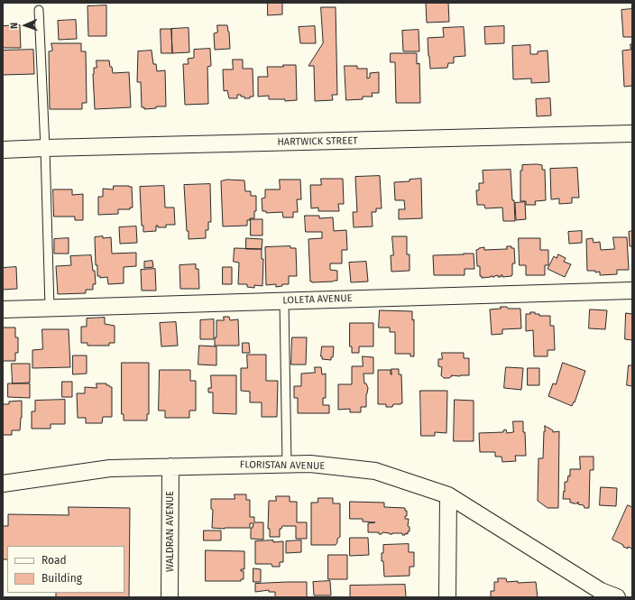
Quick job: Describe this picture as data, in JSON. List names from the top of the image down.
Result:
{
  "streets": {
    "street": [
      "HARTWICK STREET",
      "LOLETA AVENUE",
      "FLORISTAN AVENUE",
      "WALDRAN AVENUE"
    ]
  },
  "crossings": [
    ["FLORISTAN AVENUE", "WALDRAN AVENUE"]
  ],
  "legend": ["Road", "Building"],
  "north": "left"
}
